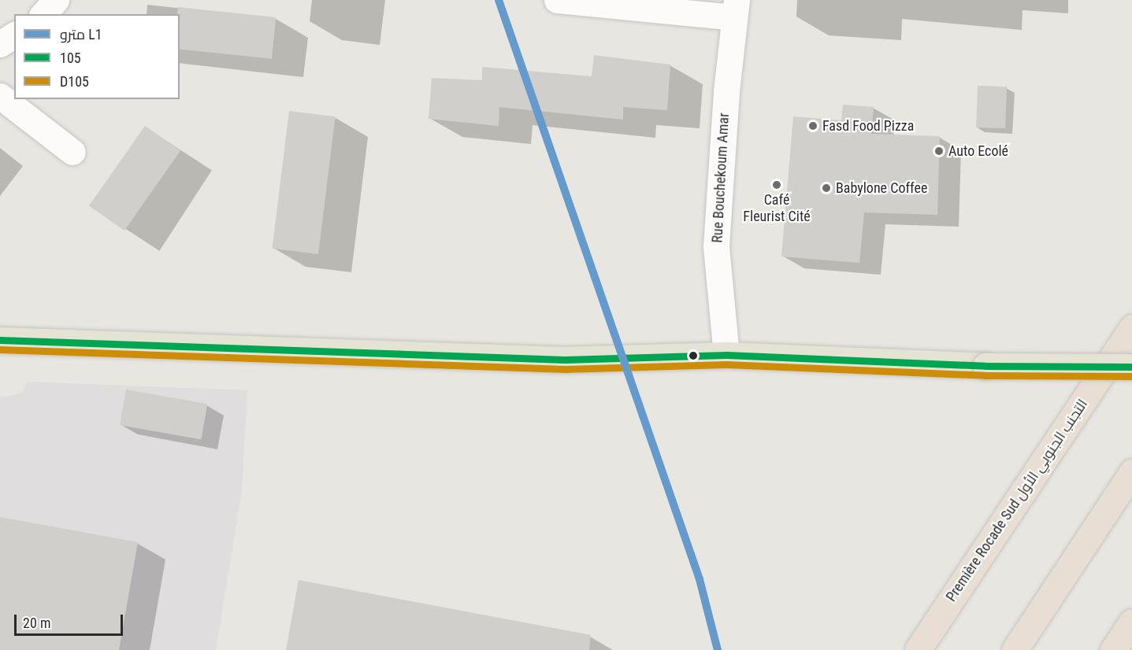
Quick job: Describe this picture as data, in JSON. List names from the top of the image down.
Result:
{
  "streets": {
    "highway": ["Première Rocade Sud التجنب الجنوبي الأول"],
    "street": ["Rue Bouchekoum Amar"]
  },
  "places": [
    "Fasd Food Pizza",
    "Auto Ecolé",
    "Café Fleurist Cité",
    "Babylone Coffee"
  ],
  "lines": ["metro line L1", "transit line 105", "transit line D105"],
  "legend": ["مترو L1", "105", "D105"],
  "scale_bar": "20 m"
}
